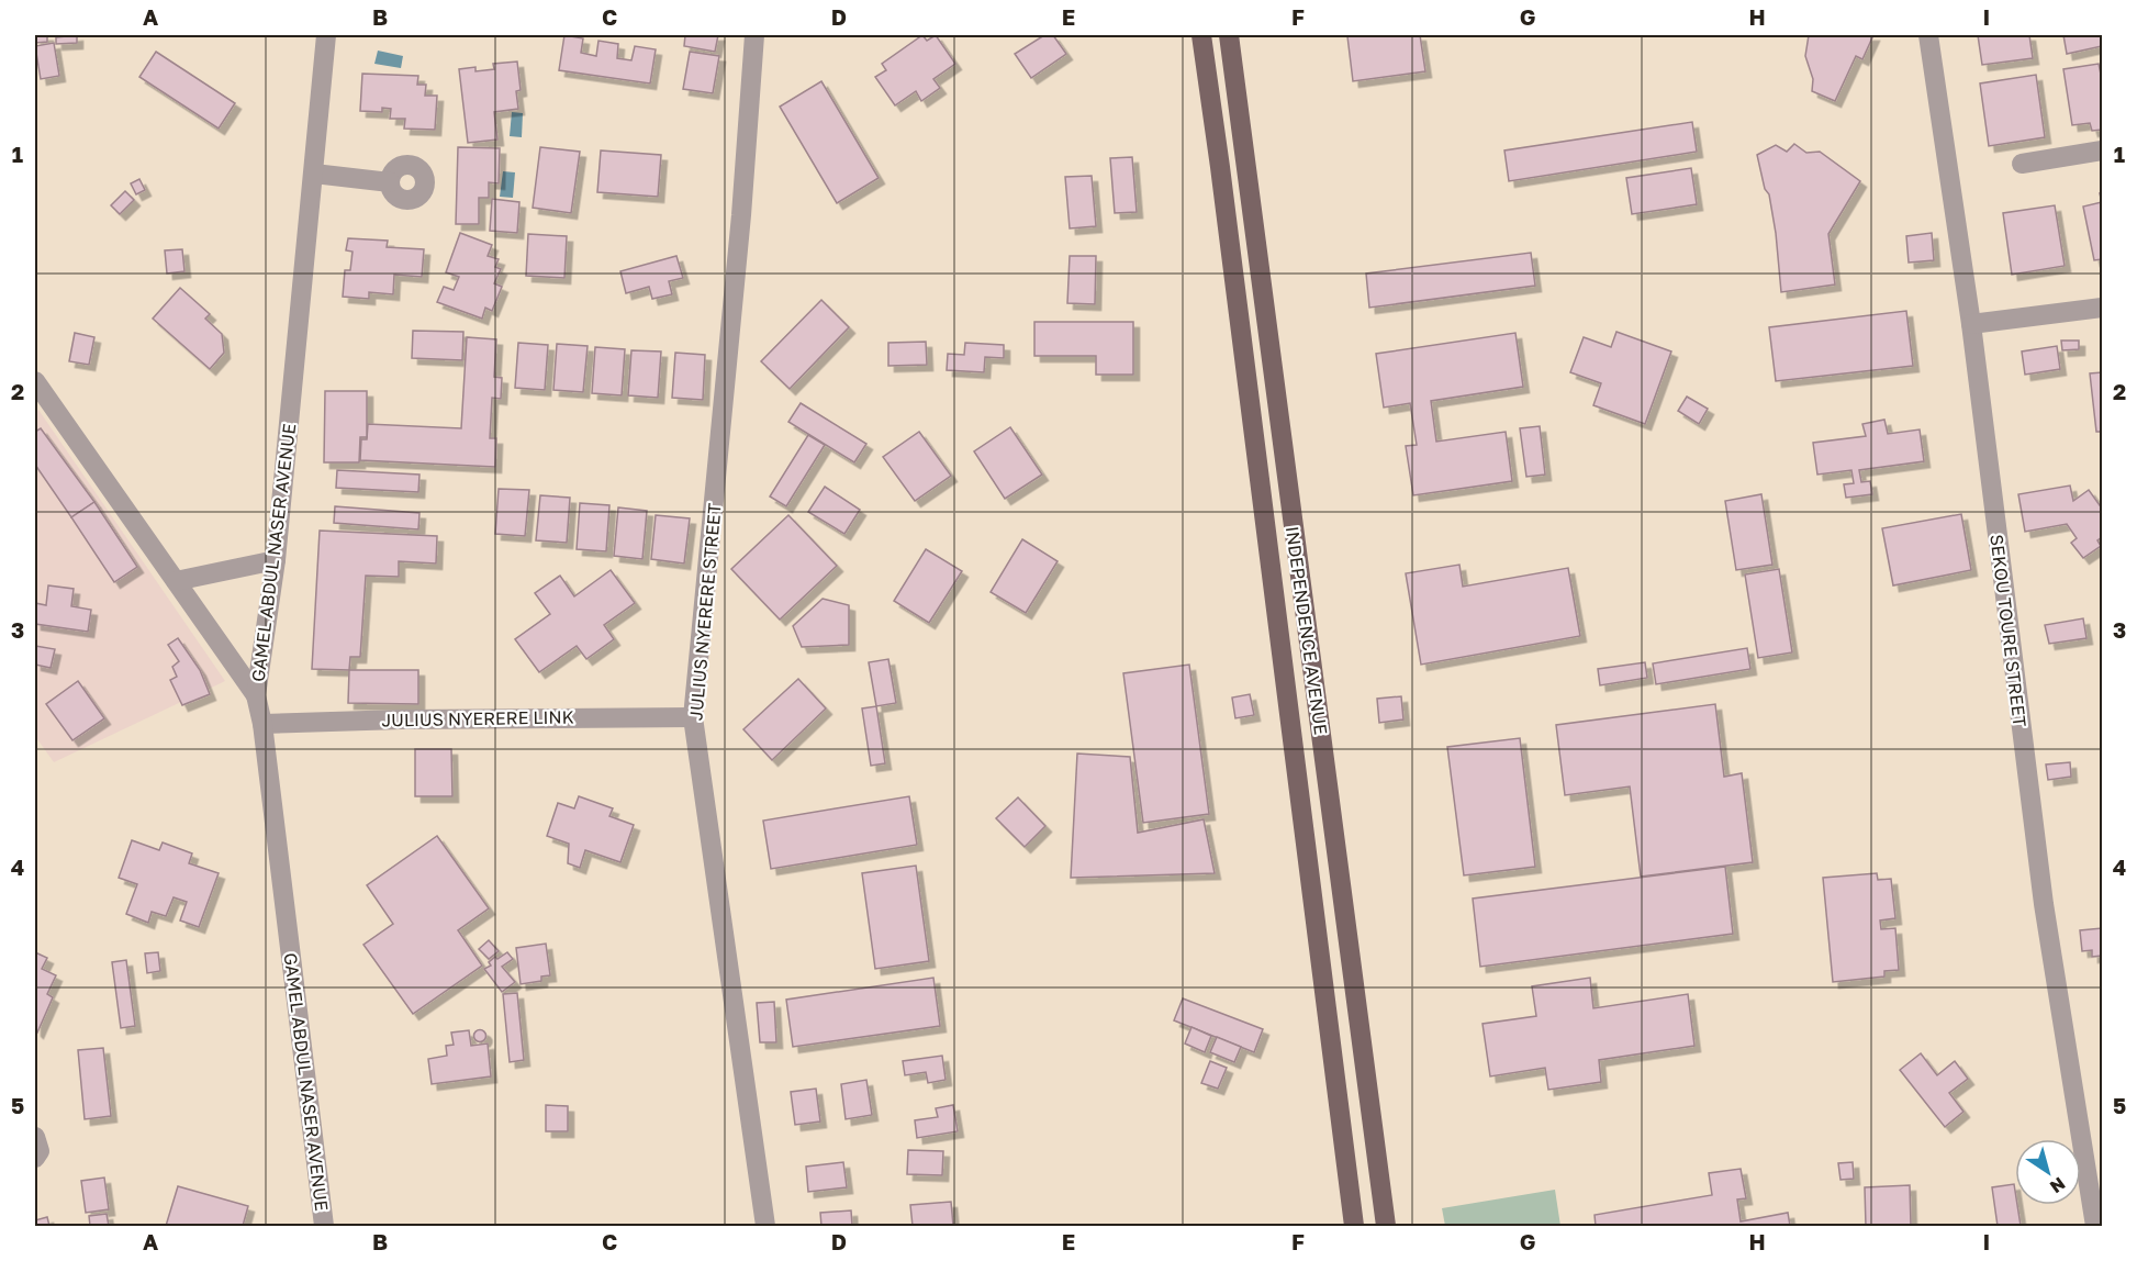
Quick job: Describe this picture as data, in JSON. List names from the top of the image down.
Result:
{
  "streets": {
    "main road": ["INDEPENDENCE AVENUE"],
    "street": [
      "GAMEL ABDUL NASER AVENUE",
      "JULIUS NYERERE STREET",
      "SEKOU TOURE STREET",
      "JULIUS NYERERE LINK"
    ]
  },
  "crossings": [
    ["GAMEL ABDUL NASER AVENUE", "JULIUS NYERERE LINK"],
    ["JULIUS NYERERE STREET", "JULIUS NYERERE LINK"]
  ],
  "north": "bottom right",
  "grid": {
    "columns": [
      "A",
      "B",
      "C",
      "D",
      "E",
      "F",
      "G",
      "H",
      "I"
    ],
    "rows": [
      "1",
      "2",
      "3",
      "4",
      "5"
    ]
  }
}
